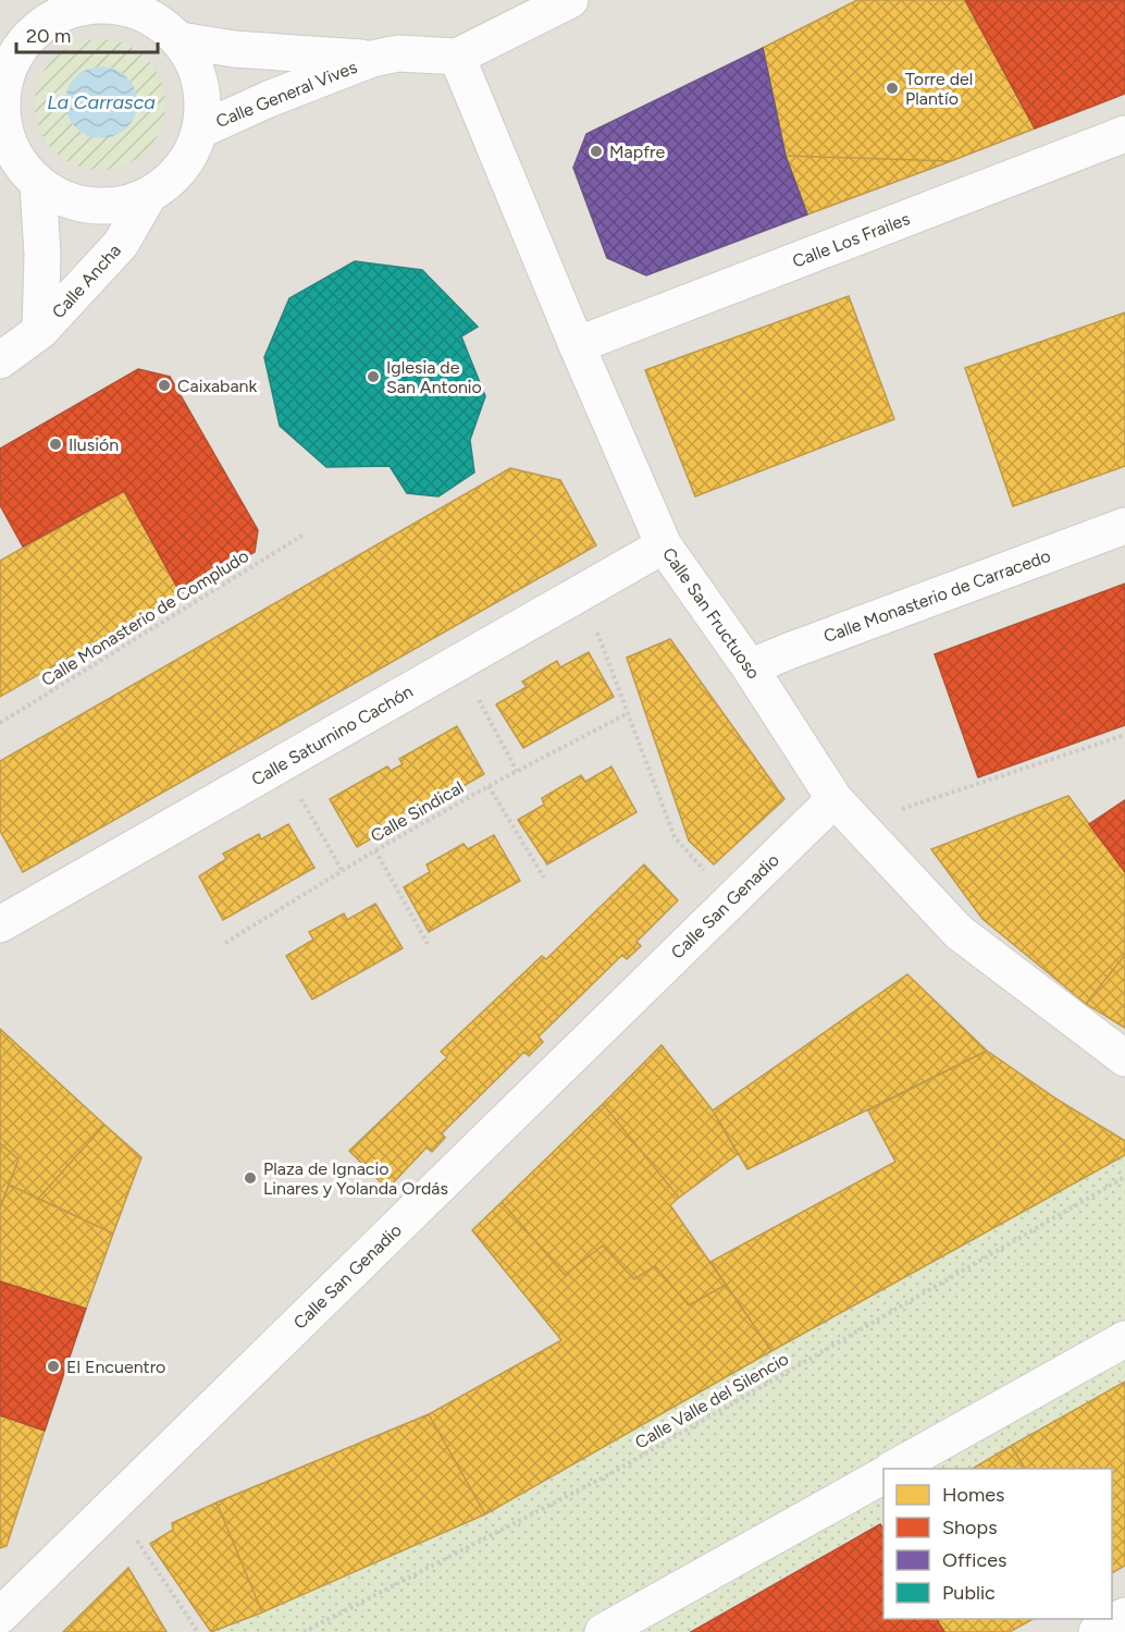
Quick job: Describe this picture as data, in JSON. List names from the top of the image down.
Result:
{
  "streets": {
    "street": [
      "Calle General Vives",
      "Calle Los Frailes",
      "Calle Ancha",
      "Calle Monasterio de Carracedo",
      "Calle San Fructuoso",
      "Calle Saturnino Cachón",
      "Calle San Genadio"
    ],
    "path": ["Calle Monasterio de Compludo", "Calle Sindical", "Calle Valle del Silencio"]
  },
  "crossings": [
    ["Calle General Vives", "Calle Ancha"],
    ["Calle General Vives", "Calle San Fructuoso"],
    ["Calle Los Frailes", "Calle San Fructuoso"],
    ["Calle Monasterio de Carracedo", "Calle San Fructuoso"],
    ["Calle San Fructuoso", "Calle Saturnino Cachón"],
    ["Calle San Fructuoso", "Calle San Genadio"]
  ],
  "water": ["La Carrasca"],
  "places": [
    "Torre del Plantío",
    "Mapfre",
    "Iglesia de San Antonio",
    "Caixabank",
    "Ilusión",
    "Plaza de Ignacio Linares y Yolanda Ordás",
    "El Encuentro"
  ],
  "legend": [
    "Homes",
    "Shops",
    "Offices",
    "Public"
  ],
  "scale_bar": "20 m"
}
